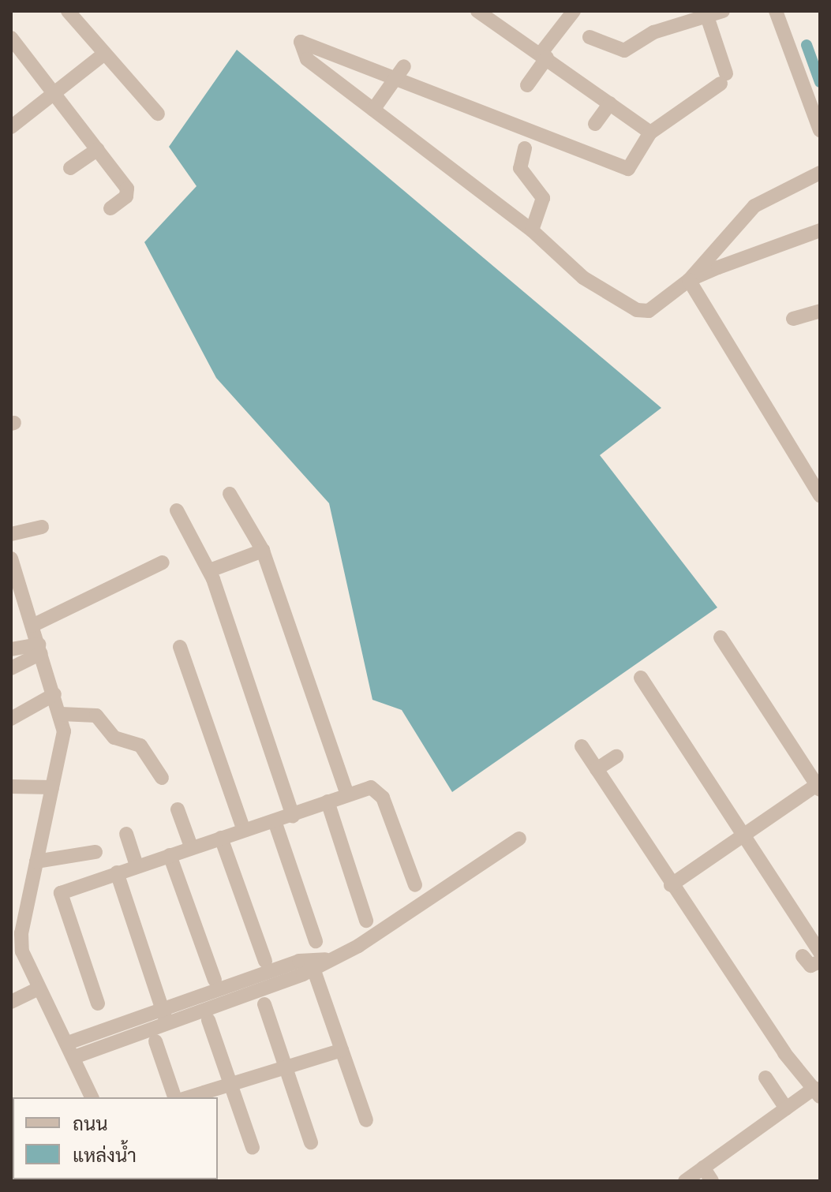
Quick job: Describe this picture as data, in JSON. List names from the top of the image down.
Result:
{
  "legend": ["ถนน", "แหล่งน้ำ"]
}
